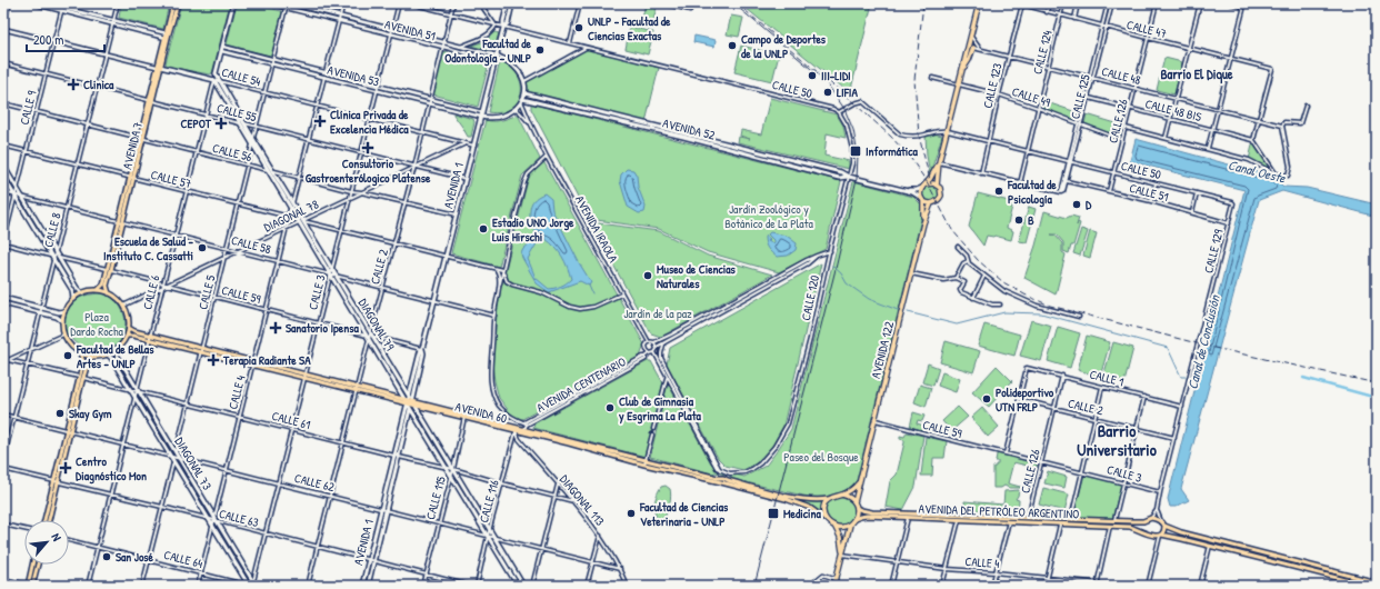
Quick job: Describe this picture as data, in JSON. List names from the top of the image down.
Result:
{
  "streets": {
    "highway": ["AVENIDA 122"],
    "main road": [
      "CALLE 54",
      "AVENIDA 52",
      "AVENIDA 7",
      "AVENIDA 1",
      "CALLE 6",
      "DIAGONAL 79",
      "AVENIDA 60",
      "DIAGONAL 73",
      "AVENIDA DEL PETRÓLEO ARGENTINO"
    ],
    "street": [
      "CALLE 47",
      "AVENIDA 51",
      "CALLE 124",
      "AVENIDA 53",
      "CALLE 48",
      "CALLE 123",
      "CALLE 50",
      "CALLE 49",
      "CALLE 125",
      "CALLE 9",
      "CALLE 48 BIS",
      "CALLE 55",
      "CALLE 126",
      "CALLE 56",
      "CALLE 57",
      "CALLE 51",
      "DIAGONAL 78",
      "AVENIDA IRAOLA",
      "CALLE 8",
      "CALLE 58",
      "CALLE 129",
      "CALLE 2",
      "CALLE 5",
      "CALLE 3",
      "CALLE 59",
      "CALLE 120",
      "CALLE 1",
      "AVENIDA CENTENARIO",
      "CALLE 4",
      "CALLE 61",
      "CALLE 62",
      "CALLE 115",
      "DIAGONAL 113",
      "CALLE 116",
      "CALLE 63",
      "CALLE 64"
    ]
  },
  "crossings": [
    ["CALLE 47", "CALLE 124"],
    ["CALLE 47", "CALLE 48"],
    ["CALLE 47", "CALLE 123"],
    ["CALLE 47", "CALLE 125"],
    ["CALLE 47", "CALLE 126"],
    ["AVENIDA 51", "AVENIDA 1"],
    ["AVENIDA 51", "CALLE 2"],
    ["AVENIDA 51", "CALLE 5"],
    ["AVENIDA 51", "CALLE 3"],
    ["CALLE 124", "CALLE 48"],
    ["CALLE 124", "CALLE 50"],
    ["CALLE 124", "CALLE 49"],
    ["CALLE 124", "CALLE 125"],
    ["AVENIDA 53", "AVENIDA 1"],
    ["AVENIDA 53", "CALLE 2"],
    ["AVENIDA 53", "CALLE 6"],
    ["AVENIDA 53", "CALLE 5"],
    ["AVENIDA 53", "CALLE 3"],
    ["CALLE 48", "CALLE 123"],
    ["CALLE 48", "CALLE 125"],
    ["CALLE 48", "CALLE 126"],
    ["CALLE 54", "CALLE 9"],
    ["CALLE 54", "AVENIDA 7"],
    ["CALLE 54", "AVENIDA 1"],
    ["CALLE 54", "DIAGONAL 78"],
    ["CALLE 54", "CALLE 8"],
    ["CALLE 54", "CALLE 2"],
    ["CALLE 54", "CALLE 6"],
    ["CALLE 54", "CALLE 5"],
    ["CALLE 54", "CALLE 3"],
    ["CALLE 54", "DIAGONAL 79"],
    ["CALLE 123", "CALLE 50"],
    ["CALLE 123", "CALLE 49"],
    ["CALLE 50", "CALLE 125"],
    ["CALLE 50", "CALLE 126"],
    ["CALLE 50", "AVENIDA 1"],
    ["CALLE 50", "CALLE 129"],
    ["CALLE 50", "CALLE 2"],
    ["CALLE 50", "CALLE 120"],
    ["CALLE 49", "CALLE 125"],
    ["CALLE 49", "CALLE 126"],
    ["CALLE 125", "CALLE 48 BIS"],
    ["CALLE 125", "CALLE 51"],
    ["CALLE 9", "CALLE 55"],
    ["CALLE 9", "CALLE 56"],
    ["CALLE 9", "CALLE 57"],
    ["CALLE 9", "CALLE 58"],
    ["CALLE 9", "CALLE 59"],
    ["CALLE 48 BIS", "CALLE 126"],
    ["CALLE 55", "AVENIDA 7"],
    ["CALLE 55", "AVENIDA 1"],
    ["CALLE 55", "DIAGONAL 78"],
    ["CALLE 55", "CALLE 8"],
    ["CALLE 55", "CALLE 2"],
    ["CALLE 55", "CALLE 6"],
    ["CALLE 55", "CALLE 5"],
    ["CALLE 55", "CALLE 3"],
    ["CALLE 55", "DIAGONAL 79"],
    ["CALLE 126", "CALLE 51"],
    ["CALLE 126", "CALLE 2"],
    ["CALLE 126", "CALLE 3"],
    ["CALLE 126", "CALLE 1"],
    ["CALLE 126", "AVENIDA DEL PETRÓLEO ARGENTINO"],
    ["AVENIDA 52", "AVENIDA IRAOLA"],
    ["AVENIDA 52", "CALLE 120"],
    ["AVENIDA 52", "AVENIDA 122"],
    ["AVENIDA 7", "CALLE 56"],
    ["AVENIDA 7", "CALLE 57"],
    ["AVENIDA 7", "DIAGONAL 78"],
    ["AVENIDA 7", "CALLE 58"],
    ["AVENIDA 7", "CALLE 59"],
    ["AVENIDA 7", "AVENIDA 60"],
    ["AVENIDA 7", "DIAGONAL 73"],
    ["CALLE 56", "AVENIDA 1"],
    ["CALLE 56", "DIAGONAL 78"],
    ["CALLE 56", "CALLE 8"],
    ["CALLE 56", "CALLE 2"],
    ["CALLE 56", "CALLE 6"],
    ["CALLE 56", "CALLE 5"],
    ["CALLE 56", "CALLE 3"],
    ["CALLE 56", "DIAGONAL 79"],
    ["CALLE 57", "CALLE 8"],
    ["CALLE 57", "CALLE 6"],
    ["CALLE 57", "CALLE 5"],
    ["CALLE 57", "CALLE 4"],
    ["AVENIDA 1", "CALLE 58"],
    ["AVENIDA 1", "CALLE 59"],
    ["AVENIDA 1", "DIAGONAL 79"],
    ["AVENIDA 1", "AVENIDA 60"],
    ["AVENIDA 1", "CALLE 61"],
    ["AVENIDA 1", "CALLE 62"],
    ["AVENIDA 1", "CALLE 63"],
    ["CALLE 51", "CALLE 129"],
    ["DIAGONAL 78", "CALLE 58"],
    ["DIAGONAL 78", "CALLE 2"],
    ["DIAGONAL 78", "CALLE 6"],
    ["DIAGONAL 78", "CALLE 5"],
    ["DIAGONAL 78", "CALLE 3"],
    ["DIAGONAL 78", "CALLE 59"],
    ["DIAGONAL 78", "DIAGONAL 79"],
    ["DIAGONAL 78", "CALLE 4"],
    ["DIAGONAL 78", "AVENIDA 60"],
    ["DIAGONAL 78", "DIAGONAL 73"],
    ["AVENIDA IRAOLA", "AVENIDA CENTENARIO"],
    ["CALLE 8", "CALLE 58"],
    ["CALLE 8", "CALLE 59"],
    ["CALLE 8", "CALLE 61"],
    ["CALLE 8", "CALLE 62"],
    ["CALLE 58", "CALLE 2"],
    ["CALLE 58", "CALLE 6"],
    ["CALLE 58", "CALLE 5"],
    ["CALLE 58", "CALLE 3"],
    ["CALLE 58", "DIAGONAL 79"],
    ["CALLE 58", "CALLE 4"],
    ["CALLE 129", "CALLE 2"],
    ["CALLE 129", "CALLE 3"],
    ["CALLE 129", "CALLE 1"],
    ["CALLE 129", "AVENIDA DEL PETRÓLEO ARGENTINO"],
    ["CALLE 2", "CALLE 59"],
    ["CALLE 2", "DIAGONAL 79"],
    ["CALLE 2", "CALLE 1"],
    ["CALLE 2", "AVENIDA 60"],
    ["CALLE 2", "CALLE 61"],
    ["CALLE 2", "CALLE 62"],
    ["CALLE 2", "CALLE 63"],
    ["CALLE 6", "CALLE 59"],
    ["CALLE 6", "DIAGONAL 79"],
    ["CALLE 6", "AVENIDA 60"],
    ["CALLE 6", "CALLE 61"],
    ["CALLE 6", "DIAGONAL 73"],
    ["CALLE 6", "CALLE 62"],
    ["CALLE 6", "CALLE 63"],
    ["CALLE 6", "CALLE 64"],
    ["CALLE 5", "CALLE 59"],
    ["CALLE 5", "DIAGONAL 79"],
    ["CALLE 5", "AVENIDA 60"],
    ["CALLE 5", "CALLE 61"],
    ["CALLE 5", "DIAGONAL 73"],
    ["CALLE 5", "CALLE 62"],
    ["CALLE 5", "CALLE 63"],
    ["CALLE 5", "CALLE 64"],
    ["CALLE 3", "CALLE 59"],
    ["CALLE 3", "DIAGONAL 79"],
    ["CALLE 3", "AVENIDA 60"],
    ["CALLE 3", "CALLE 61"],
    ["CALLE 3", "DIAGONAL 73"],
    ["CALLE 3", "CALLE 62"],
    ["CALLE 3", "CALLE 63"],
    ["CALLE 3", "CALLE 64"],
    ["CALLE 59", "DIAGONAL 79"],
    ["CALLE 59", "AVENIDA 122"],
    ["CALLE 59", "CALLE 4"],
    ["DIAGONAL 79", "AVENIDA 60"],
    ["DIAGONAL 79", "CALLE 61"],
    ["DIAGONAL 79", "CALLE 62"],
    ["DIAGONAL 79", "CALLE 115"],
    ["DIAGONAL 79", "CALLE 116"],
    ["AVENIDA 122", "AVENIDA 60"],
    ["AVENIDA 122", "AVENIDA DEL PETRÓLEO ARGENTINO"],
    ["AVENIDA CENTENARIO", "AVENIDA 60"],
    ["CALLE 4", "AVENIDA 60"],
    ["CALLE 4", "CALLE 61"],
    ["CALLE 4", "DIAGONAL 73"],
    ["CALLE 4", "CALLE 62"],
    ["CALLE 4", "CALLE 63"],
    ["CALLE 4", "CALLE 64"],
    ["AVENIDA 60", "DIAGONAL 73"],
    ["AVENIDA 60", "CALLE 115"],
    ["AVENIDA 60", "DIAGONAL 113"],
    ["AVENIDA 60", "CALLE 116"],
    ["AVENIDA 60", "AVENIDA DEL PETRÓLEO ARGENTINO"],
    ["CALLE 61", "DIAGONAL 73"],
    ["CALLE 61", "CALLE 115"],
    ["CALLE 61", "DIAGONAL 113"],
    ["CALLE 61", "CALLE 116"],
    ["DIAGONAL 73", "CALLE 62"],
    ["DIAGONAL 73", "CALLE 63"],
    ["DIAGONAL 73", "CALLE 64"],
    ["CALLE 62", "CALLE 115"],
    ["CALLE 62", "DIAGONAL 113"],
    ["CALLE 62", "CALLE 116"],
    ["CALLE 115", "CALLE 63"],
    ["DIAGONAL 113", "CALLE 116"]
  ],
  "districts": ["Barrio El Dique", "Barrio Universitario"],
  "water": ["Canal Oeste", "Canal de Conclusión"],
  "parks": [
    "Jardín Zoológico y Botánico de La Plata",
    "Jardín de la paz",
    "Plaza Dardo Rocha",
    "Paseo del Bosque"
  ],
  "places": {
    "other": [
      "UNLP - Facultad de Ciencias Exactas",
      "Campo de Deportes de la UNLP",
      "Facultad de Odontología - UNLP",
      "III-LIDI",
      "LIFIA",
      "Facultad de Psicología",
      "D",
      "B",
      "Estadio UNO Jorge Luis Hirschi",
      "Escuela de Salud - Instituto C. Cassatti",
      "Museo de Ciencias Naturales",
      "Facultad de Bellas Artes - UNLP",
      "Polideportivo UTN FRLP",
      "Club de Gimnasia y Esgrima La Plata",
      "Skay Gym",
      "Facultad de Ciencias Veterinaria - UNLP",
      "San José"
    ],
    "health": [
      "Clinica",
      "Clínica Privada de Excelencia Médica",
      "CEPOT",
      "Consultorio Gastroenterólogico Platense",
      "Sanatorio Ipensa",
      "Terapia Radiante SA",
      "Centro Diagnóstico Mon"
    ],
    "transit": ["Informática", "Medicina"]
  },
  "scale_bar": "200 m",
  "north": "top right"
}
